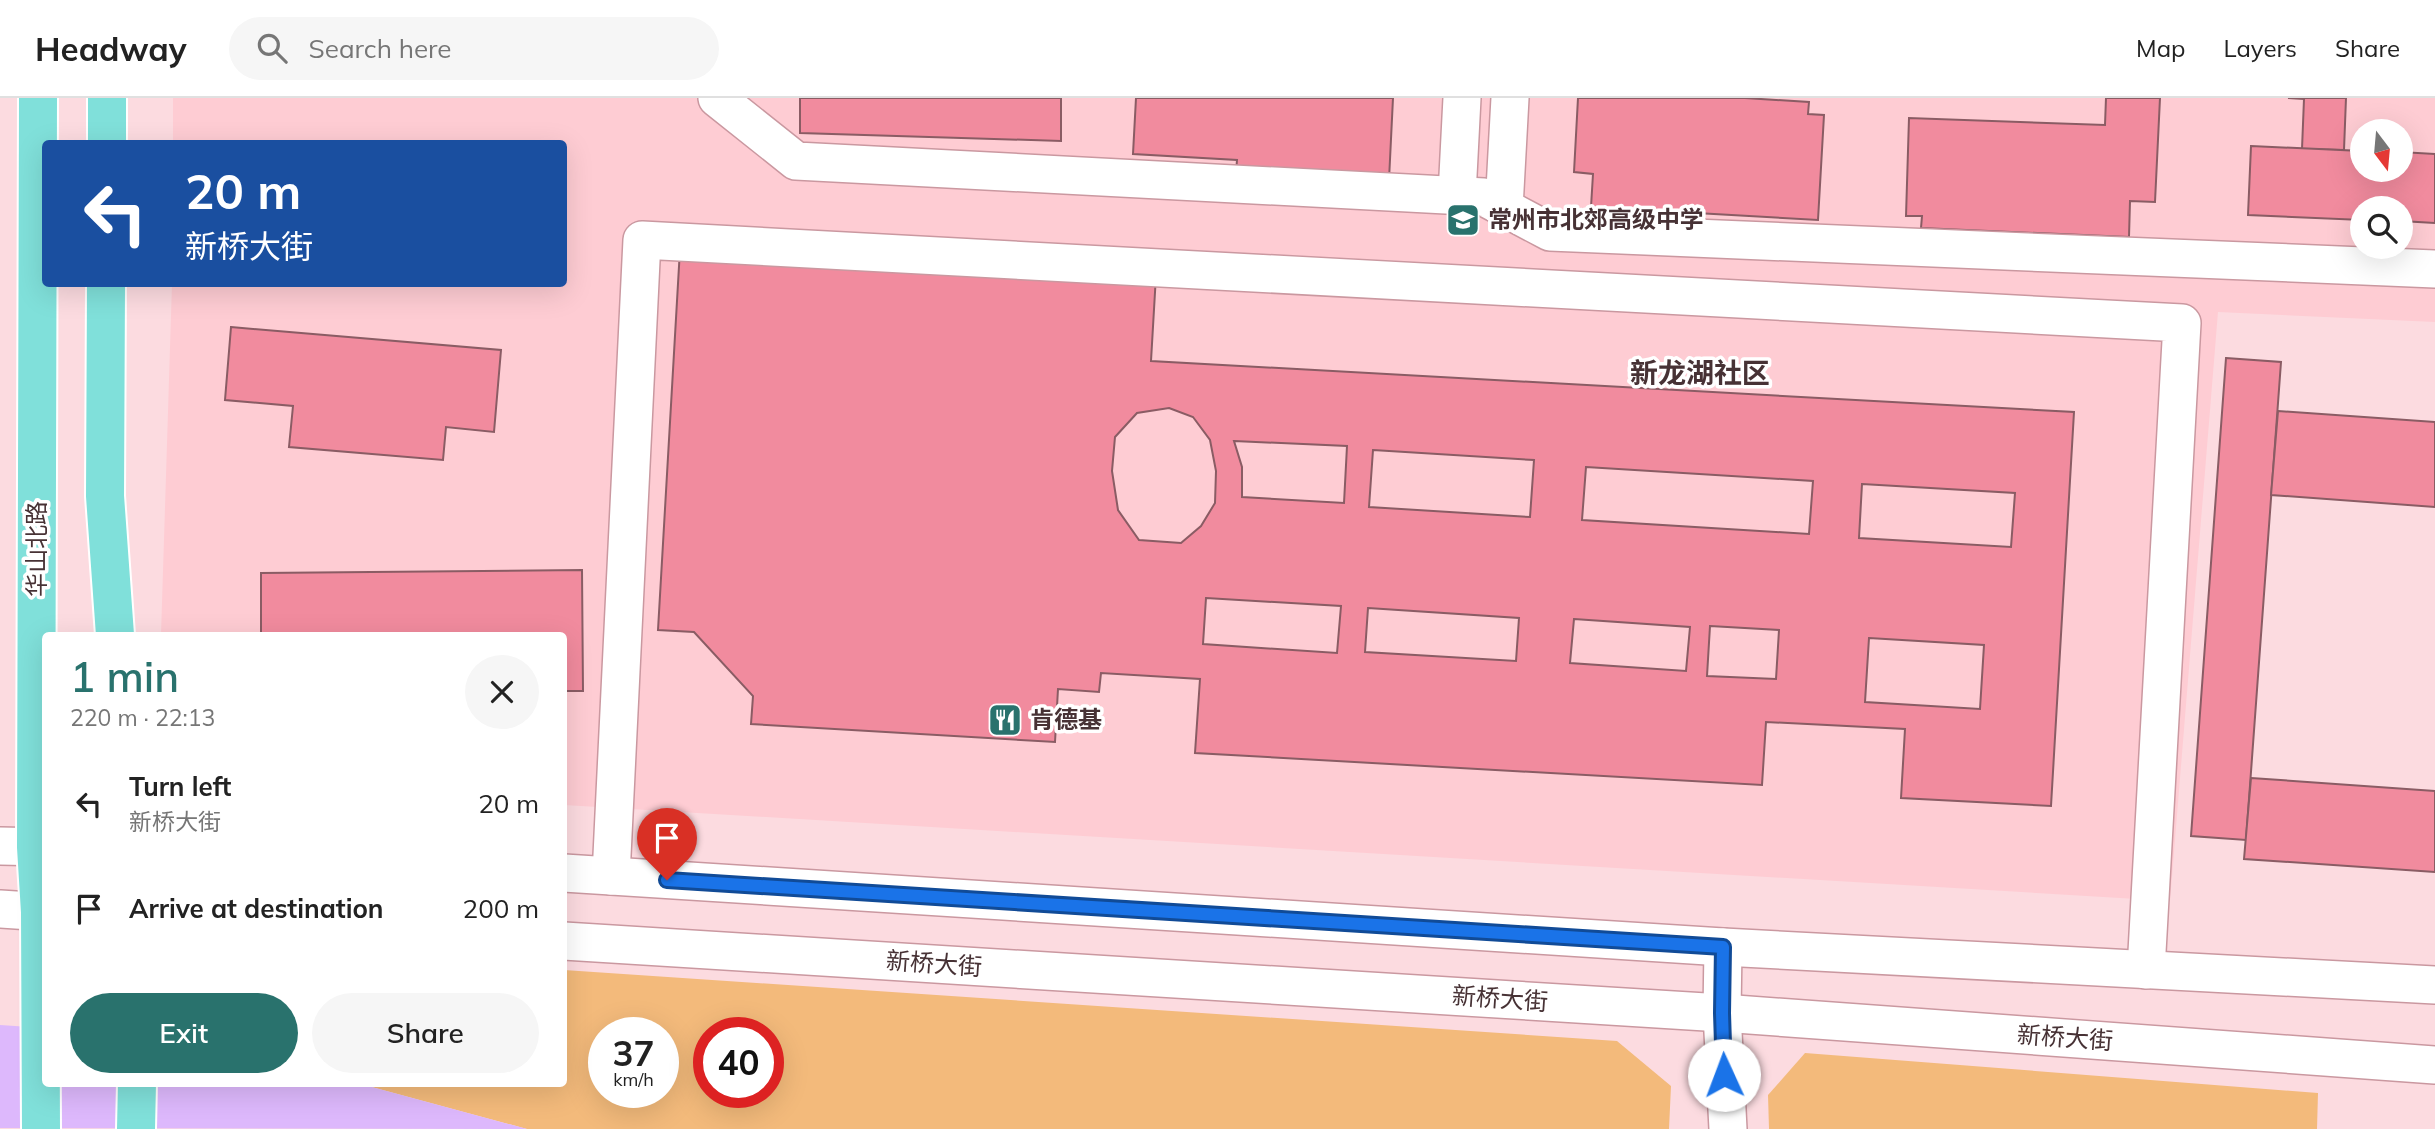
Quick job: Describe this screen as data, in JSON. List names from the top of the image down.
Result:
{
  "streets": {
    "main road": ["华山北路"],
    "street": ["新桥大街"]
  },
  "districts": ["新龙湖社区"],
  "places": {
    "school or university": ["常州市北郊高级中学"],
    "restaurant": ["肯德基"]
  },
  "north": "bottom",
  "page": {
    "header": "Headway",
    "search": "Search here",
    "nav": ["Map", "Layers", "Share"],
    "turn": ["20 m", "新桥大街"],
    "heading": ["1 min", "220 m · 22:13"],
    "list": [
      {
        "name": "Turn left",
        "note": "新桥大街",
        "value": "20 m"
      },
      {
        "name": "Arrive at destination",
        "value": "200 m"
      }
    ],
    "buttons": ["Exit", "Share"],
    "speed": "37 km/h",
    "limit": "40"
  }
}
